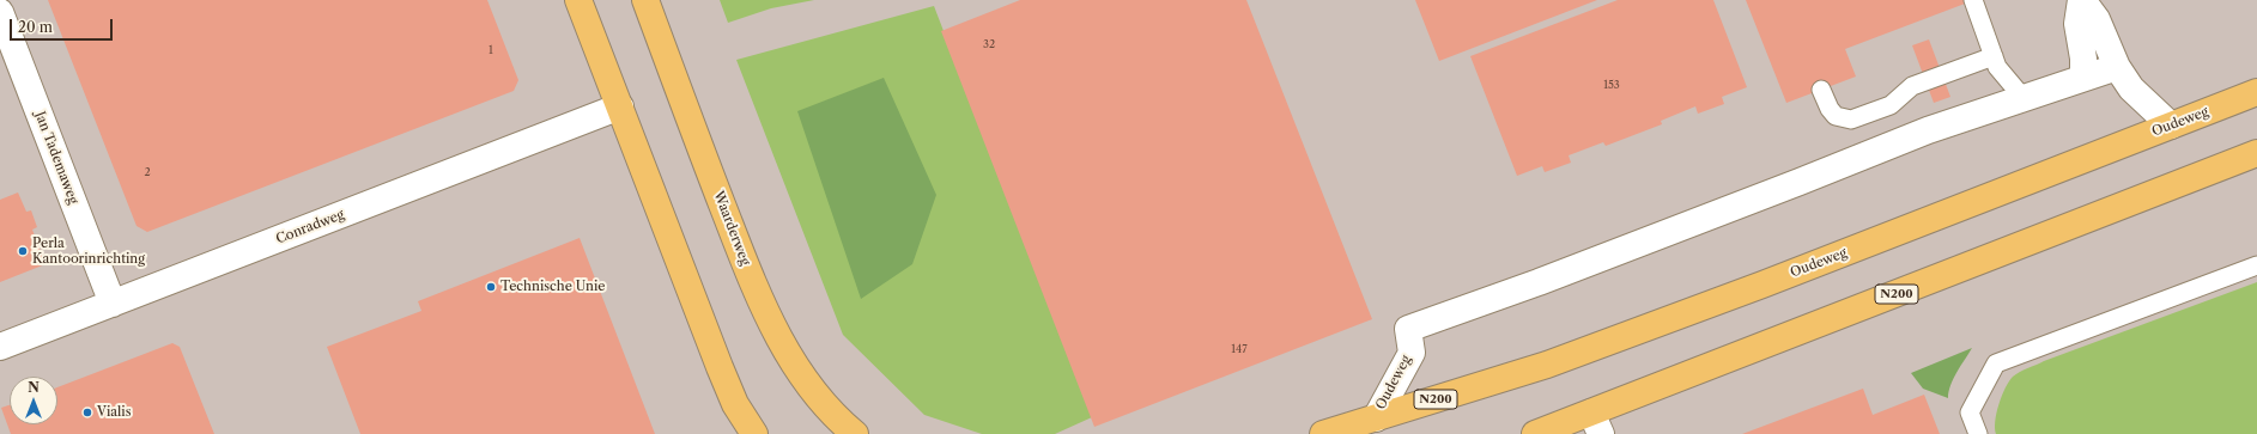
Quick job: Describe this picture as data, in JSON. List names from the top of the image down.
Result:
{
  "streets": {
    "main road": ["Oudeweg", "Waarderweg", "N200"],
    "street": ["Jan Tademaweg", "Conradweg"]
  },
  "crossings": [
    ["Jan Tademaweg", "Conradweg"]
  ],
  "places": ["Perla Kantoorinrichting", "Technische Unie", "Vialis"],
  "house_numbers": [
    "32",
    "1",
    "153",
    "2",
    "147"
  ],
  "scale_bar": "20 m",
  "north": "top"
}
